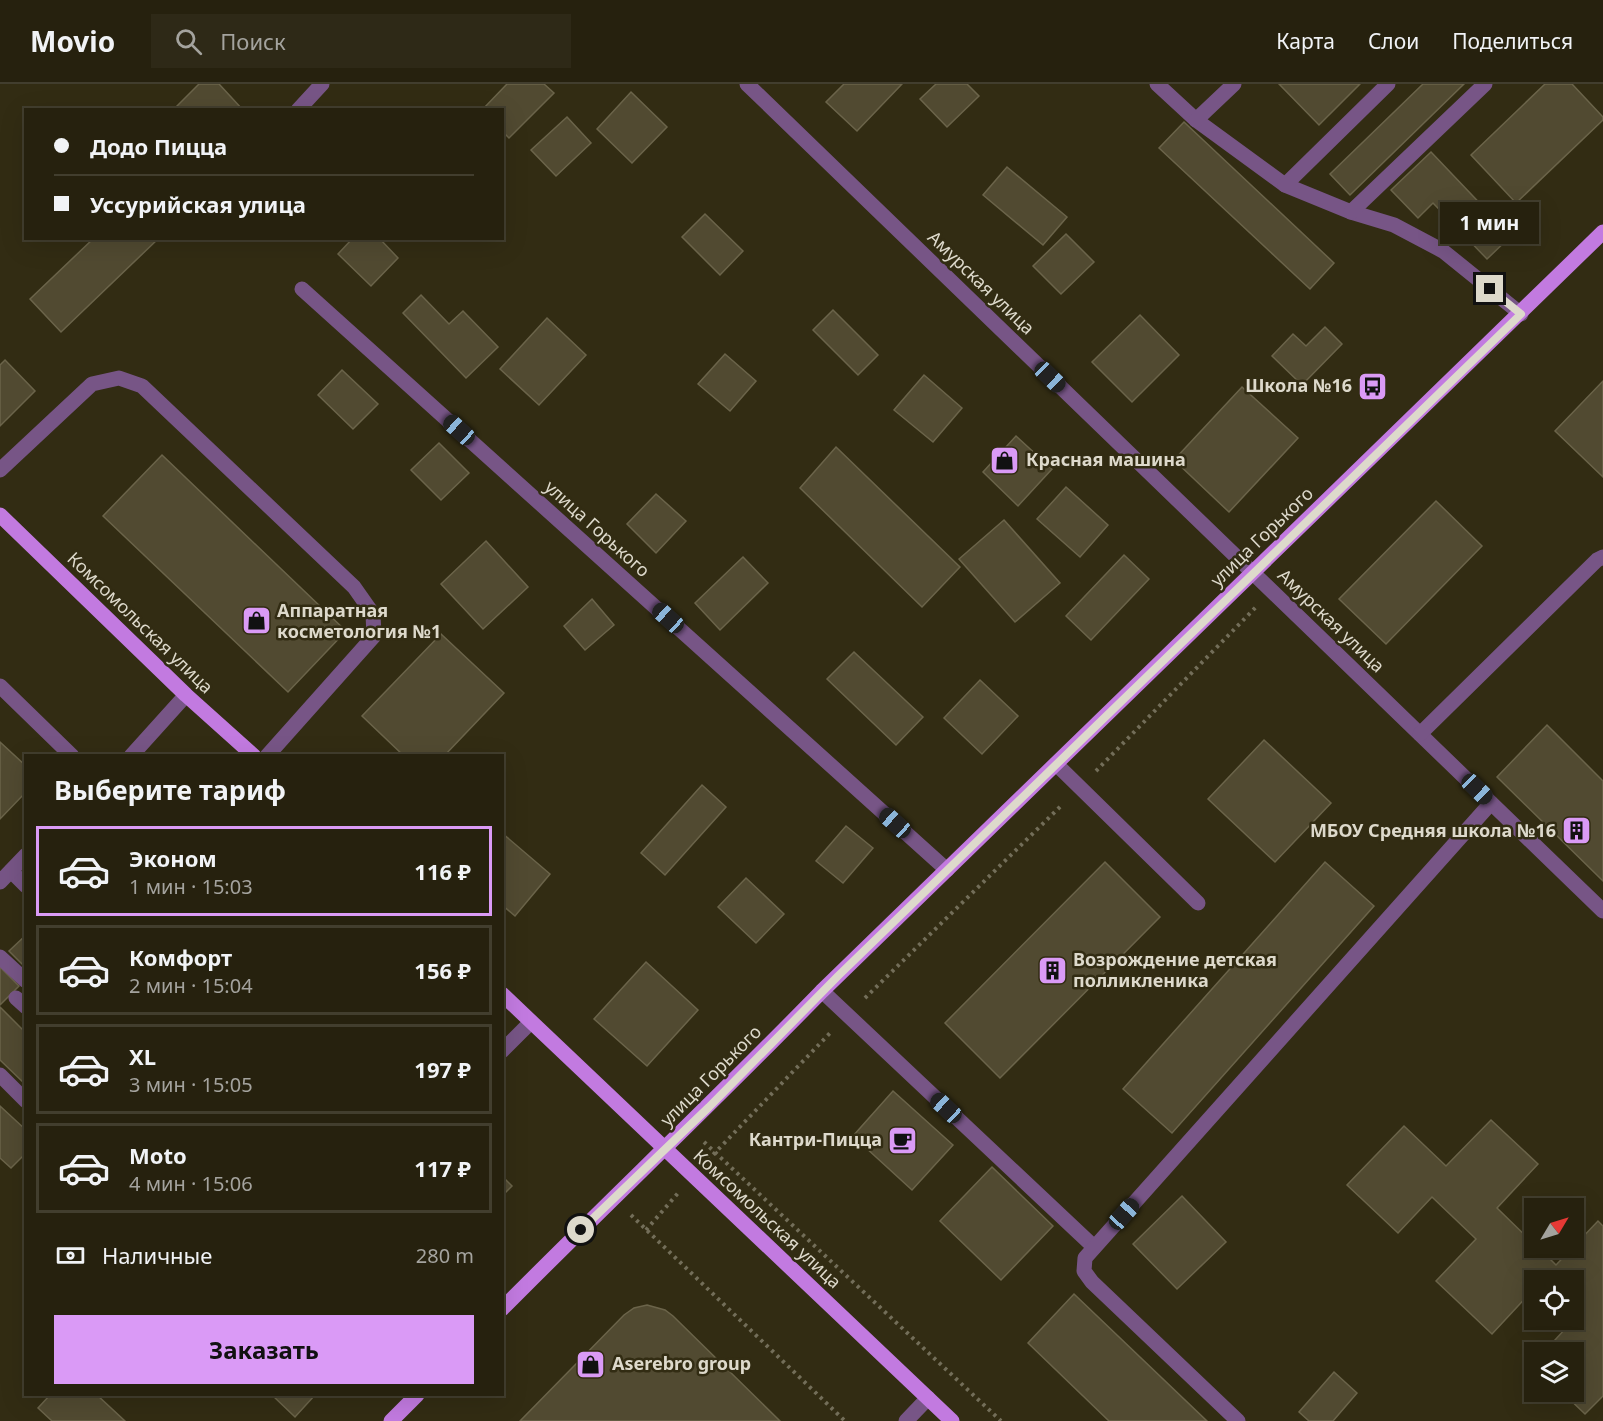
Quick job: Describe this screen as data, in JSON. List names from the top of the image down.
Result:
{
  "streets": {
    "main road": ["улица Горького", "Комсомольская улица"],
    "street": ["Амурская улица"]
  },
  "crossings": [
    ["Амурская улица", "улица Горького"],
    ["улица Горького", "Комсомольская улица"]
  ],
  "places": {
    "bus stop": ["Школа №16"],
    "shop": ["Красная машина", "Аппаратная косметология №1", "Aserebro group"],
    "building": ["МБОУ Средняя школа №16", "Возрождение детская полликленика"],
    "cafe": ["Кантри-Пицца"]
  },
  "north": "top right",
  "page": {
    "header": "Movio",
    "search": "Поиск",
    "nav": ["Карта", "Слои", "Поделиться"],
    "banner": ["Додо Пицца", "Уссурийская улица"],
    "bubble": "1 мин",
    "heading": "Выберите тариф",
    "list": [
      {
        "name": "Эконом",
        "note": "1 мин · 15:03",
        "value": "116 ₽"
      },
      {
        "name": "Комфорт",
        "note": "2 мин · 15:04",
        "value": "156 ₽"
      },
      {
        "name": "XL",
        "note": "3 мин · 15:05",
        "value": "197 ₽"
      },
      {
        "name": "Moto",
        "note": "4 мин · 15:06",
        "value": "117 ₽"
      }
    ],
    "pay": ["Наличные", "280 m"],
    "buttons": "Заказать"
  }
}
